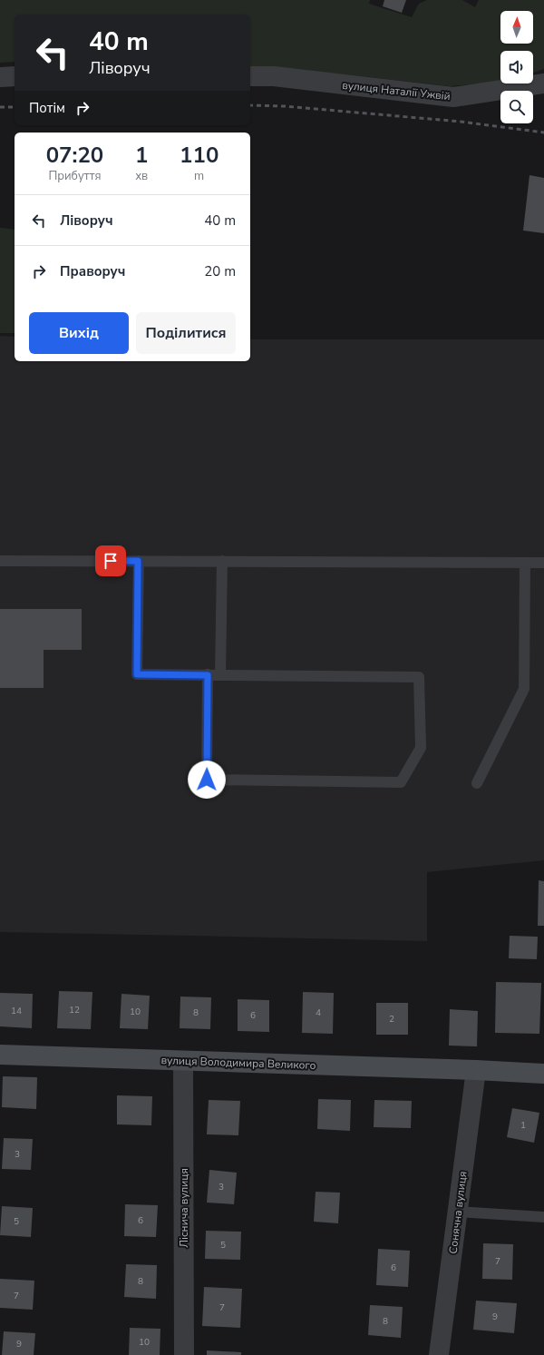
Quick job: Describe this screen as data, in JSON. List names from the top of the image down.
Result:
{
  "streets": {
    "street": [
      "вулиця Наталії Ужвій",
      "вулиця Володимира Великого",
      "Ліснича вулиця",
      "Сонячна вулиця"
    ]
  },
  "crossings": [
    ["вулиця Володимира Великого", "Ліснича вулиця"],
    ["вулиця Володимира Великого", "Сонячна вулиця"]
  ],
  "house_numbers": [
    "12",
    "14",
    "10",
    "8",
    "4",
    "6",
    "2",
    "1",
    "3",
    "3",
    "6",
    "5",
    "5",
    "7",
    "6",
    "8",
    "7",
    "7",
    "9",
    "8",
    "10",
    "9"
  ],
  "north": "top",
  "page": {
    "turn": ["40 m", "Ліворуч"],
    "then": "Потім",
    "eta": [
      "07:20",
      "Прибуття",
      "1",
      "хв",
      "110",
      "m"
    ],
    "list": [
      {
        "name": "Ліворуч",
        "value": "40 m"
      },
      {
        "name": "Праворуч",
        "value": "20 m"
      }
    ],
    "buttons": ["Вихід", "Поділитися"]
  }
}
